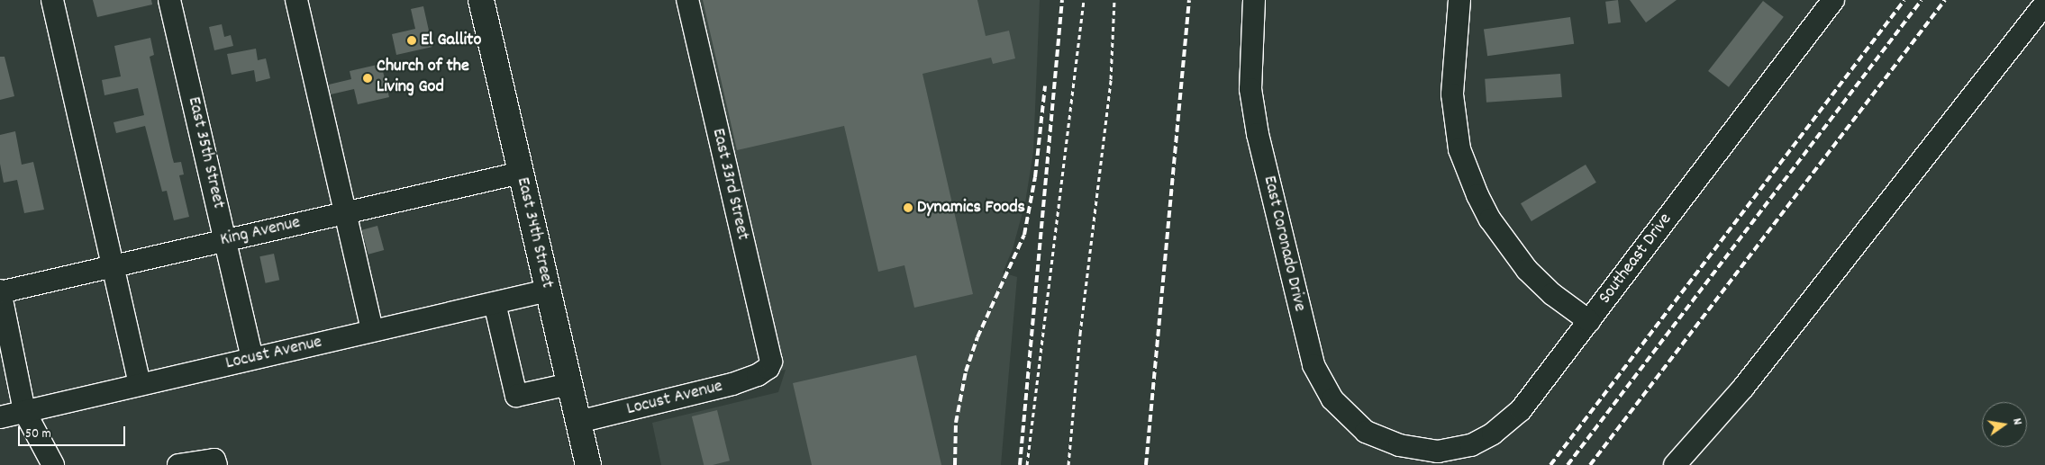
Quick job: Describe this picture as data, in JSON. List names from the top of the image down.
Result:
{
  "streets": {
    "main road": ["East 34th Street"],
    "street": [
      "East 35th Street",
      "East 33rd Street",
      "King Avenue",
      "East Coronado Drive",
      "Southeast Drive",
      "Locust Avenue"
    ]
  },
  "crossings": [
    ["East 35th Street", "King Avenue"],
    ["East 35th Street", "Locust Avenue"],
    ["East 33rd Street", "Locust Avenue"],
    ["King Avenue", "East 34th Street"],
    ["East 34th Street", "Locust Avenue"],
    ["East Coronado Drive", "Southeast Drive"]
  ],
  "places": ["El Gallito", "Church of the Living God", "Dynamics Foods"],
  "scale_bar": "50 m",
  "north": "right"
}
